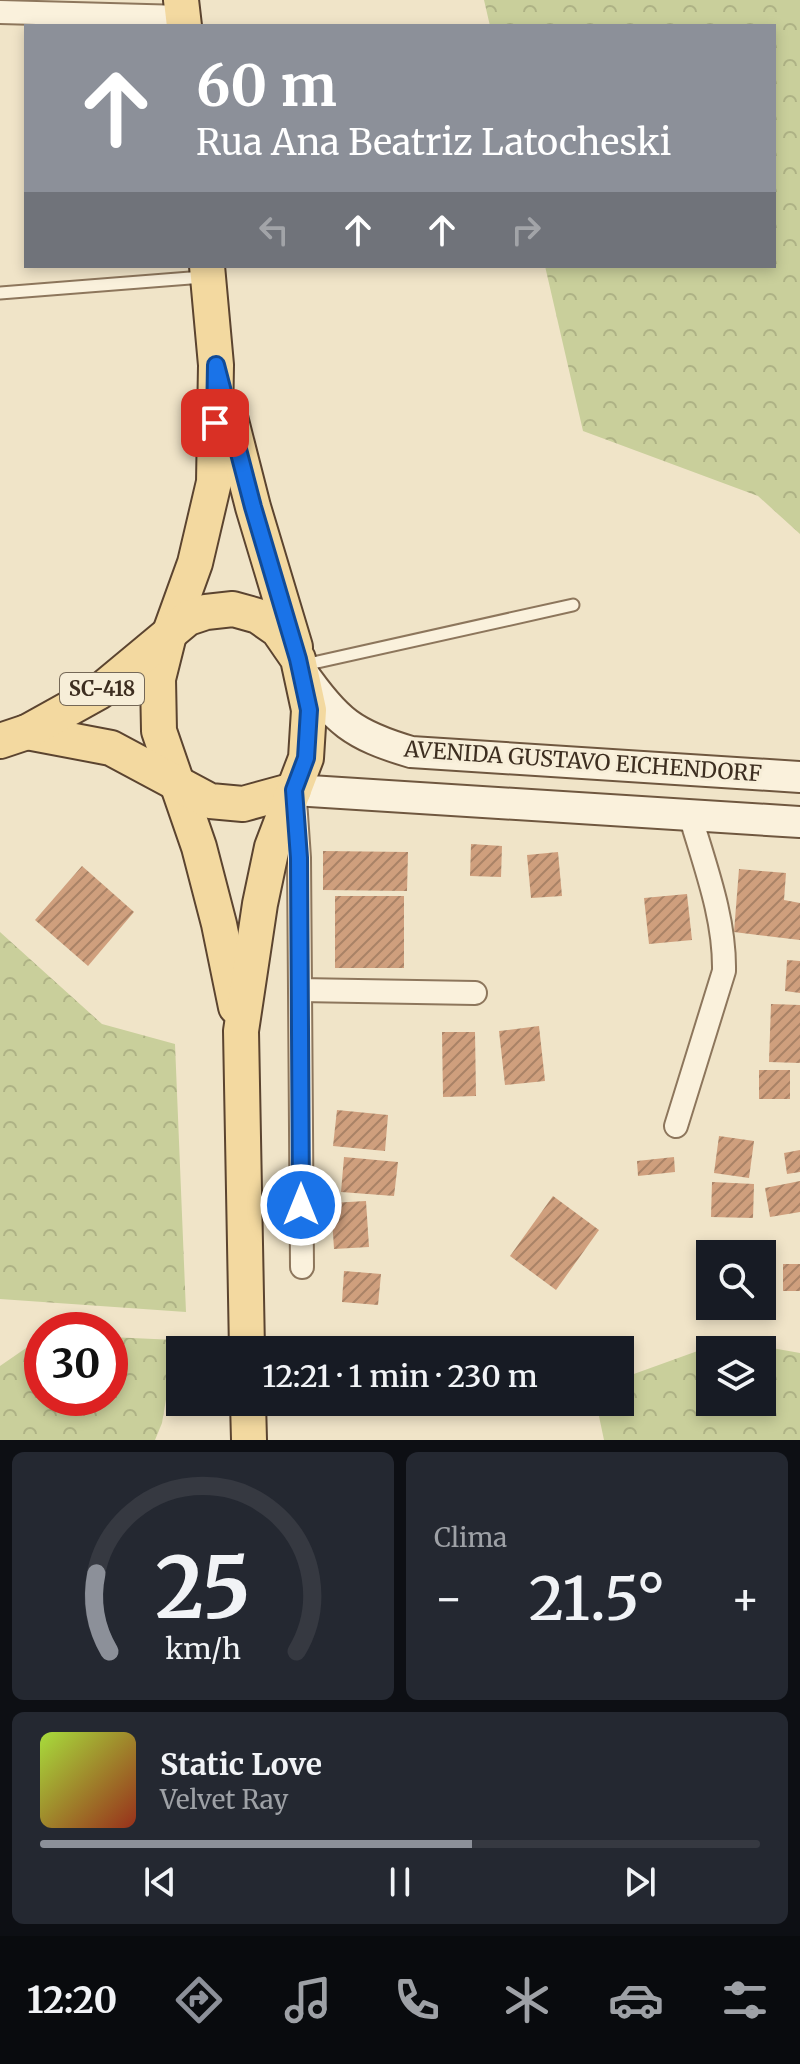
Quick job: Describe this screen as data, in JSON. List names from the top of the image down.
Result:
{
  "streets": {
    "main road": ["SC-418"],
    "street": ["AVENIDA GUSTAVO EICHENDORF"]
  },
  "crossings": [
    ["SC-418", "AVENIDA GUSTAVO EICHENDORF"]
  ],
  "page": {
    "turn": ["60 m", "Rua Ana Beatriz Latocheski"],
    "limit": "30",
    "trip": "12:21 · 1 min · 230 m",
    "tile": "Clima",
    "heat": ["−", "21.5°", "+"],
    "song": ["Static Love", "Velvet Ray"],
    "tabs": "12:20",
    "gauge": ["25", "km/h"]
  }
}
